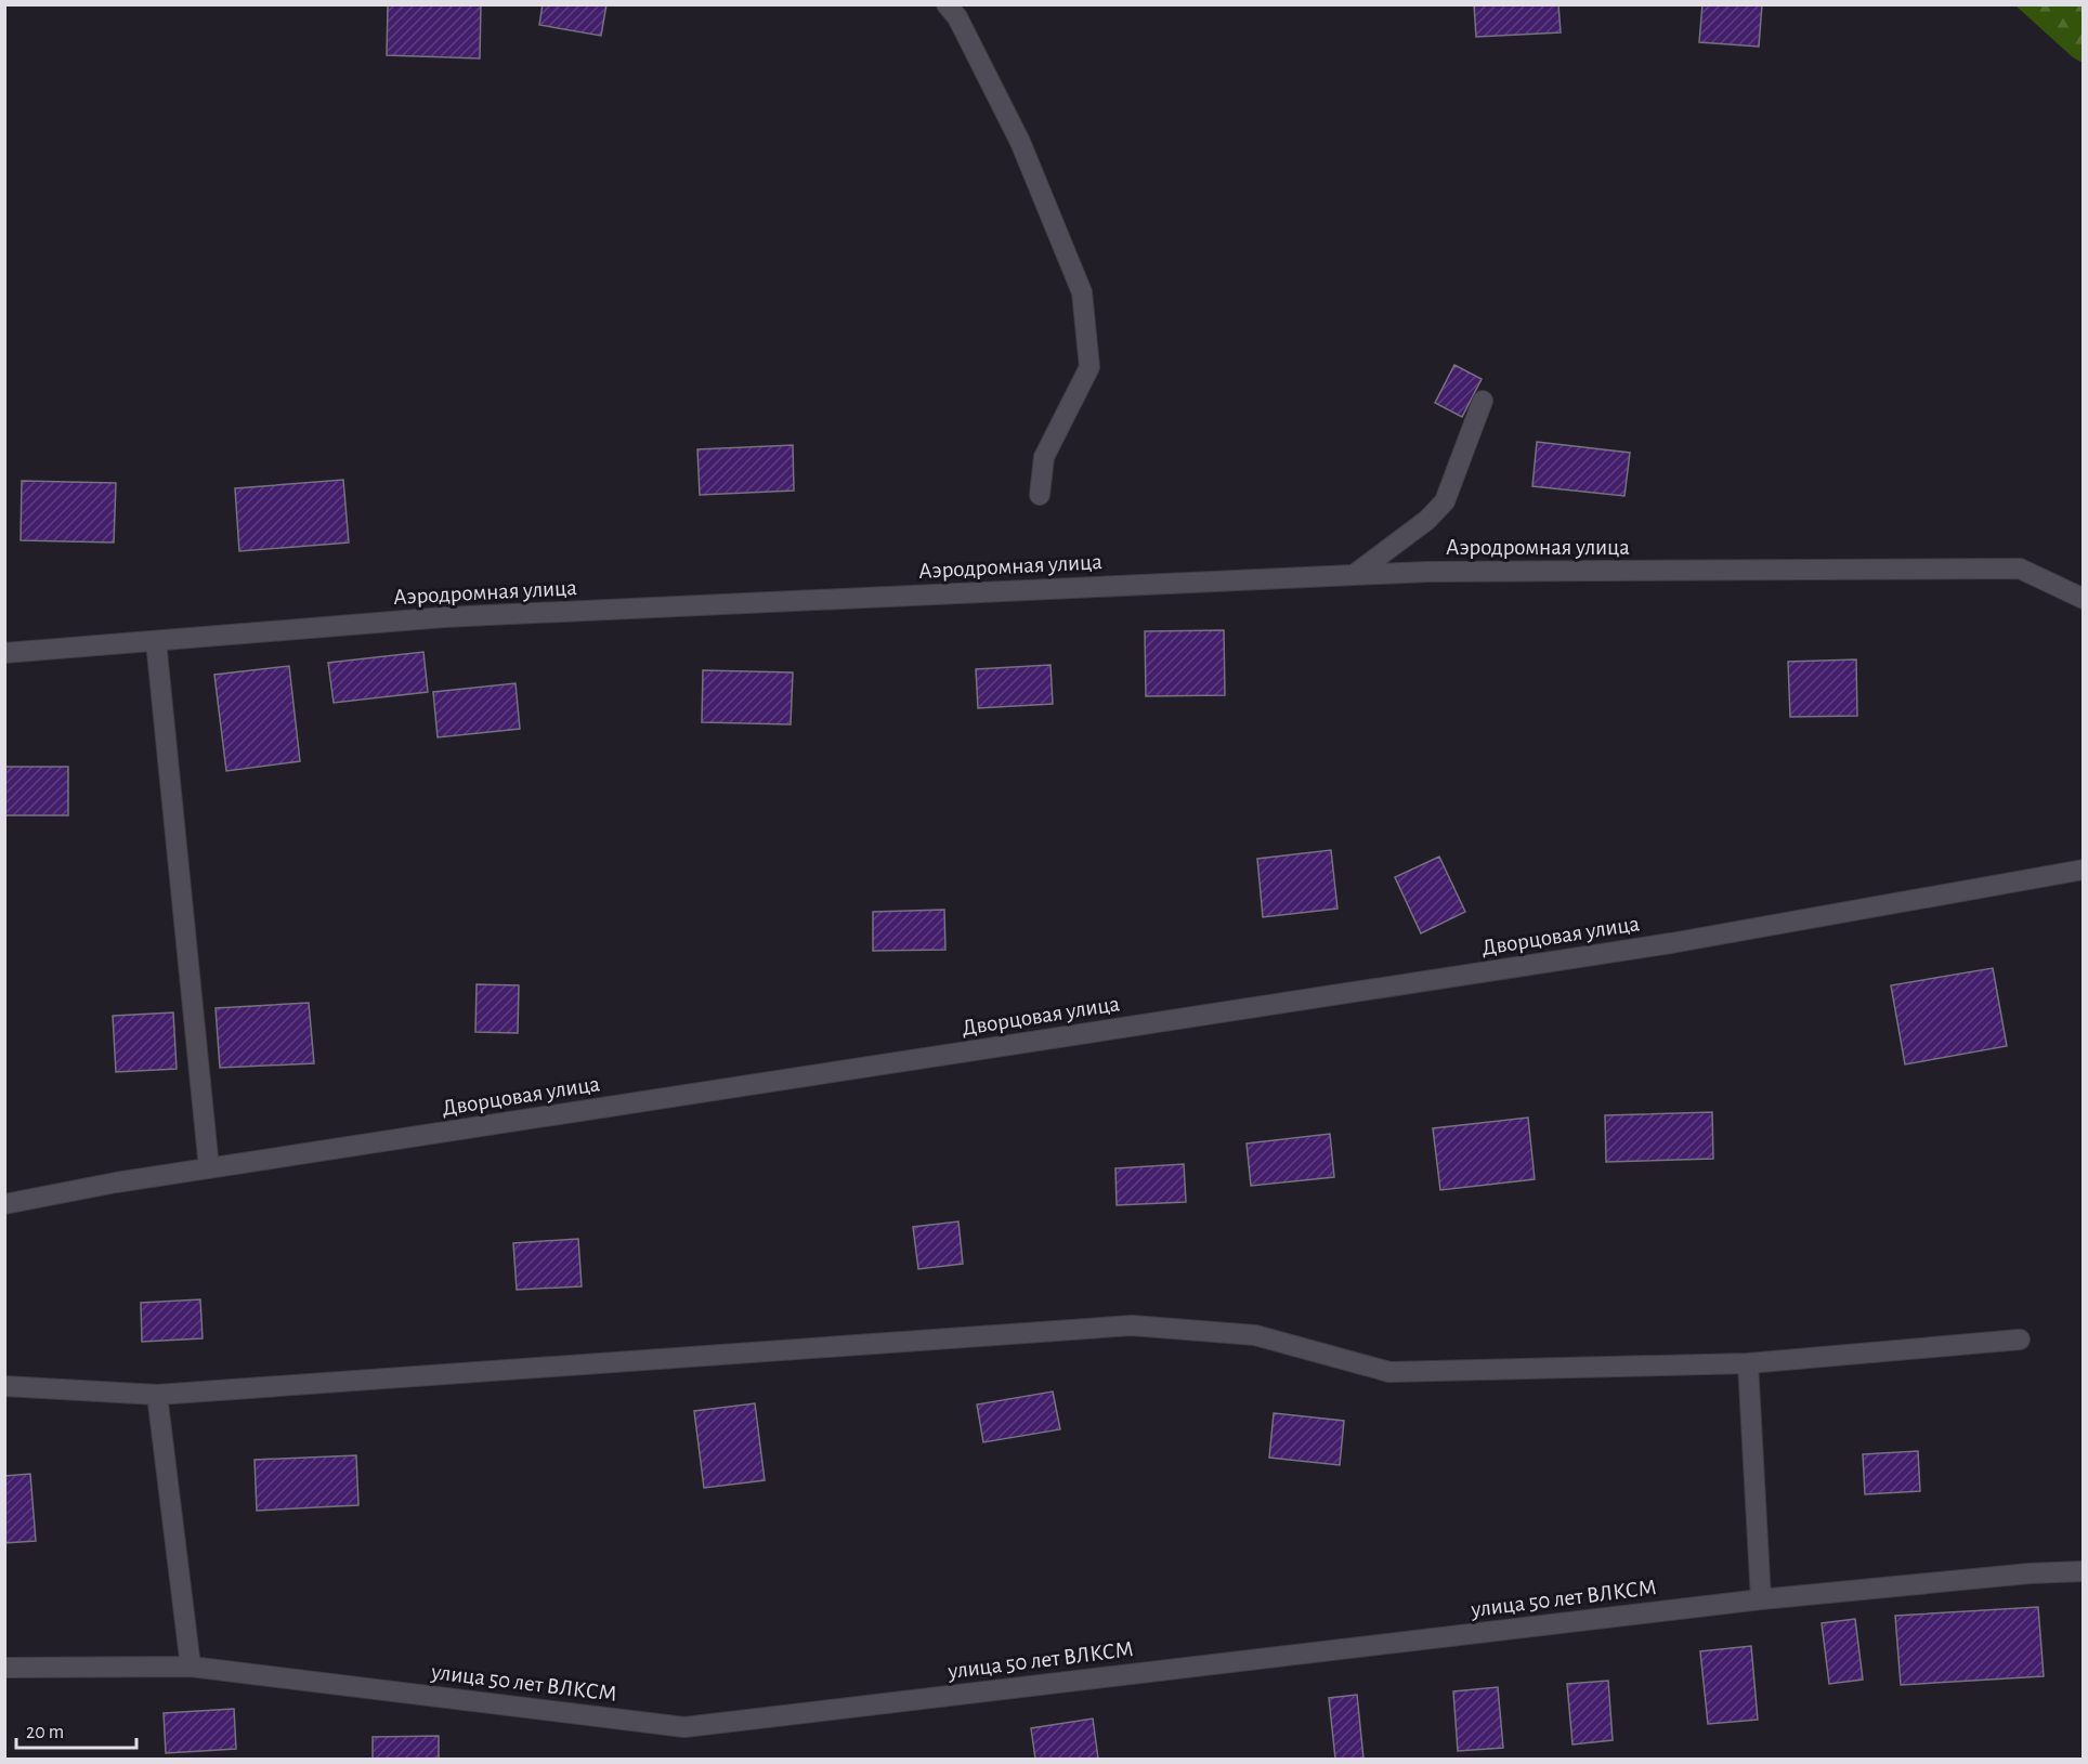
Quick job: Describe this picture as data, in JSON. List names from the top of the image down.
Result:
{
  "streets": {
    "street": ["Аэродромная улица", "Дворцовая улица", "улица 50 лет ВЛКСМ"]
  },
  "scale_bar": "20 m"
}
